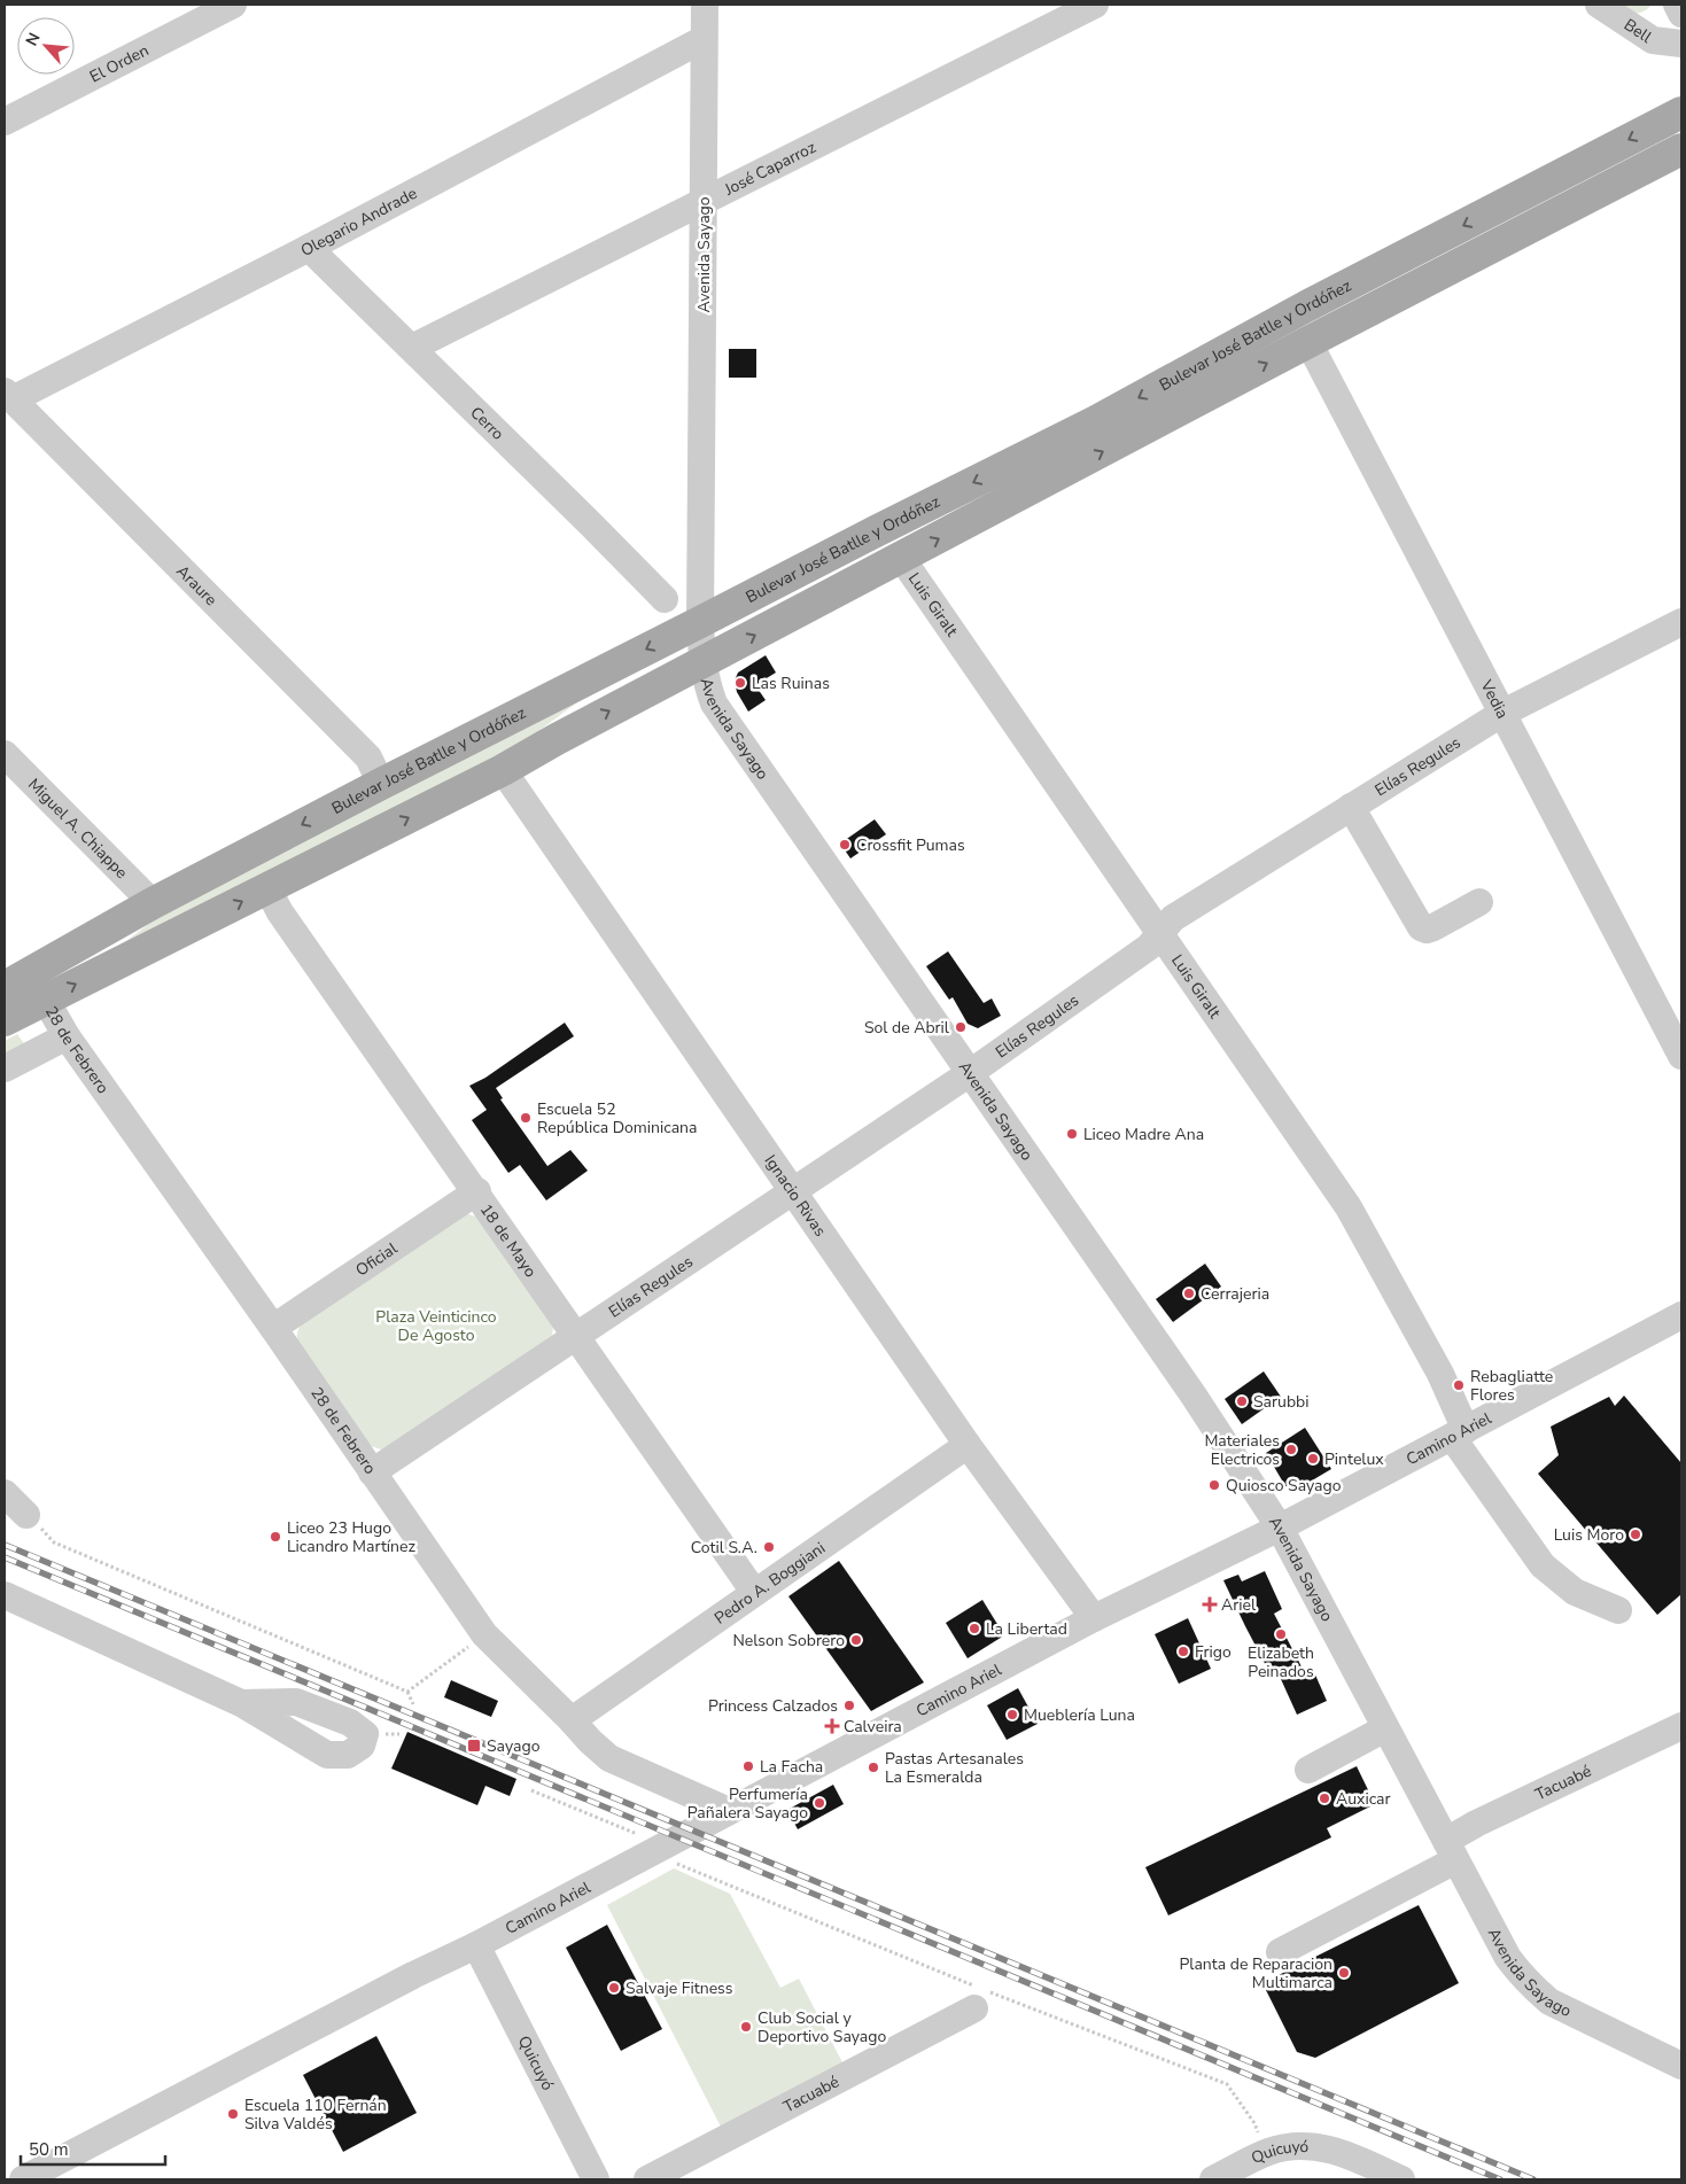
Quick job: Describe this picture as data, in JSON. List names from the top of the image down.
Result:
{
  "streets": {
    "main road": ["Bulevar José Batlle y Ordóñez"],
    "street": [
      "Bell",
      "El Orden",
      "José Caparroz",
      "Olegario Andrade",
      "Avenida Sayago",
      "Cerro",
      "Araure",
      "Luis Giralt",
      "Vedia",
      "Elías Regules",
      "Miguel A. Chiappe",
      "28 de Febrero",
      "Ignacio Rivas",
      "18 de Mayo",
      "Oficial",
      "Camino Ariel",
      "Pedro A. Boggiani",
      "Tacuabé",
      "Quicuyó"
    ]
  },
  "crossings": [
    ["José Caparroz", "Avenida Sayago"],
    ["José Caparroz", "Cerro"],
    ["Olegario Andrade", "Avenida Sayago"],
    ["Olegario Andrade", "Cerro"],
    ["Olegario Andrade", "Araure"],
    ["Avenida Sayago", "Bulevar José Batlle y Ordóñez"],
    ["Avenida Sayago", "Elías Regules"],
    ["Avenida Sayago", "Camino Ariel"],
    ["Avenida Sayago", "Tacuabé"],
    ["Bulevar José Batlle y Ordóñez", "Araure"],
    ["Bulevar José Batlle y Ordóñez", "Luis Giralt"],
    ["Bulevar José Batlle y Ordóñez", "Vedia"],
    ["Bulevar José Batlle y Ordóñez", "Miguel A. Chiappe"],
    ["Bulevar José Batlle y Ordóñez", "28 de Febrero"],
    ["Bulevar José Batlle y Ordóñez", "Ignacio Rivas"],
    ["Bulevar José Batlle y Ordóñez", "18 de Mayo"],
    ["Luis Giralt", "Elías Regules"],
    ["Luis Giralt", "Camino Ariel"],
    ["Vedia", "Elías Regules"],
    ["Elías Regules", "28 de Febrero"],
    ["Elías Regules", "Ignacio Rivas"],
    ["Elías Regules", "18 de Mayo"],
    ["28 de Febrero", "Oficial"],
    ["28 de Febrero", "Camino Ariel"],
    ["28 de Febrero", "Pedro A. Boggiani"],
    ["Ignacio Rivas", "Camino Ariel"],
    ["Ignacio Rivas", "Pedro A. Boggiani"],
    ["18 de Mayo", "Oficial"],
    ["18 de Mayo", "Pedro A. Boggiani"],
    ["Camino Ariel", "Quicuyó"]
  ],
  "parks": ["Plaza Veinticinco De Agosto"],
  "places": {
    "other": [
      "Las Ruinas",
      "Crossfit Pumas",
      "Sol de Abril",
      "Escuela 52 República Dominicana",
      "Liceo Madre Ana",
      "Cerrajeria",
      "Rebagliatte Flores",
      "Sarubbi",
      "Materiales Electricos",
      "Pintelux",
      "Quiosco Sayago",
      "Luis Moro",
      "Liceo 23 Hugo Licandro Martínez",
      "Cotil S.A.",
      "La Libertad",
      "Elizabeth Peinados",
      "Nelson Sobrero",
      "Frigo",
      "Princess Calzados",
      "Mueblería Luna",
      "La Facha",
      "Pastas Artesanales La Esmeralda",
      "Auxicar",
      "Perfumería Pañalera Sayago",
      "Planta de Reparacion Multimarca",
      "Salvaje Fitness",
      "Club Social y Deportivo Sayago",
      "Escuela 110 Fernán Silva Valdés"
    ],
    "health": ["Ariel", "Calveira"],
    "transit": ["Sayago"]
  },
  "scale_bar": "50 m",
  "north": "top left"
}
